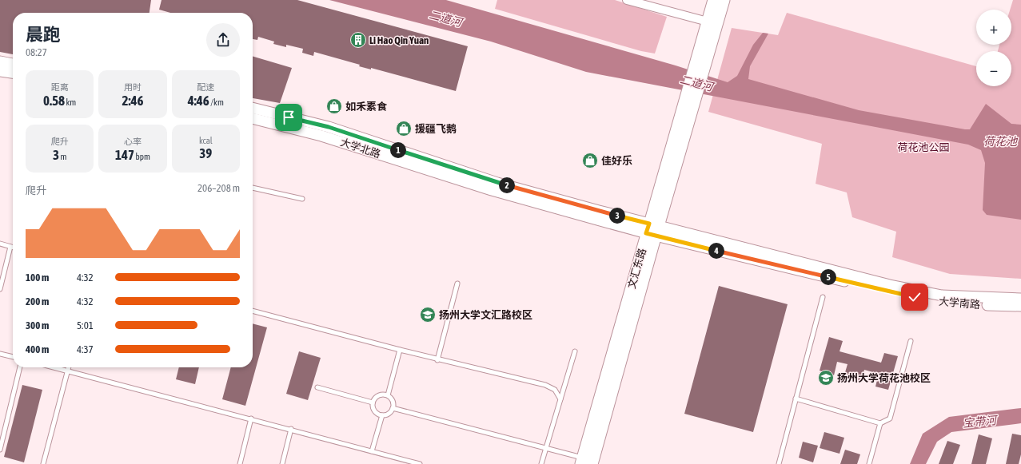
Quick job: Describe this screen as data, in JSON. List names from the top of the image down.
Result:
{
  "streets": {
    "main road": ["文汇东路"],
    "street": ["大学北路", "大学南路"]
  },
  "crossings": [
    ["大学北路", "文汇东路"],
    ["大学北路", "大学南路"],
    ["文汇东路", "大学南路"]
  ],
  "water": ["二道河", "荷花池", "宝带河"],
  "parks": ["荷花池公园"],
  "places": {
    "building": ["Li Hao Qin Yuan"],
    "shop": ["如禾素食", "援疆飞鹅", "佳好乐"],
    "school or university": ["扬州大学文汇路校区", "扬州大学荷花池校区"]
  },
  "page": {
    "map_buttons": ["+", "−"],
    "heading": ["晨跑", "08:27"],
    "stats": [
      ["距离", "0.58 km"],
      ["用时", "2:46"],
      ["配速", "4:46 /km"],
      ["爬升", "3 m"],
      ["心率", "147 bpm"],
      ["kcal", "39"]
    ],
    "pins": [
      "1",
      "2",
      "3",
      "4",
      "5"
    ],
    "chart": ["爬升", "206–208 m"],
    "list": [
      {
        "name": "100 m",
        "note": "4:32"
      },
      {
        "name": "200 m",
        "note": "4:32"
      },
      {
        "name": "300 m",
        "note": "5:01"
      },
      {
        "name": "400 m",
        "note": "4:37"
      }
    ]
  }
}
